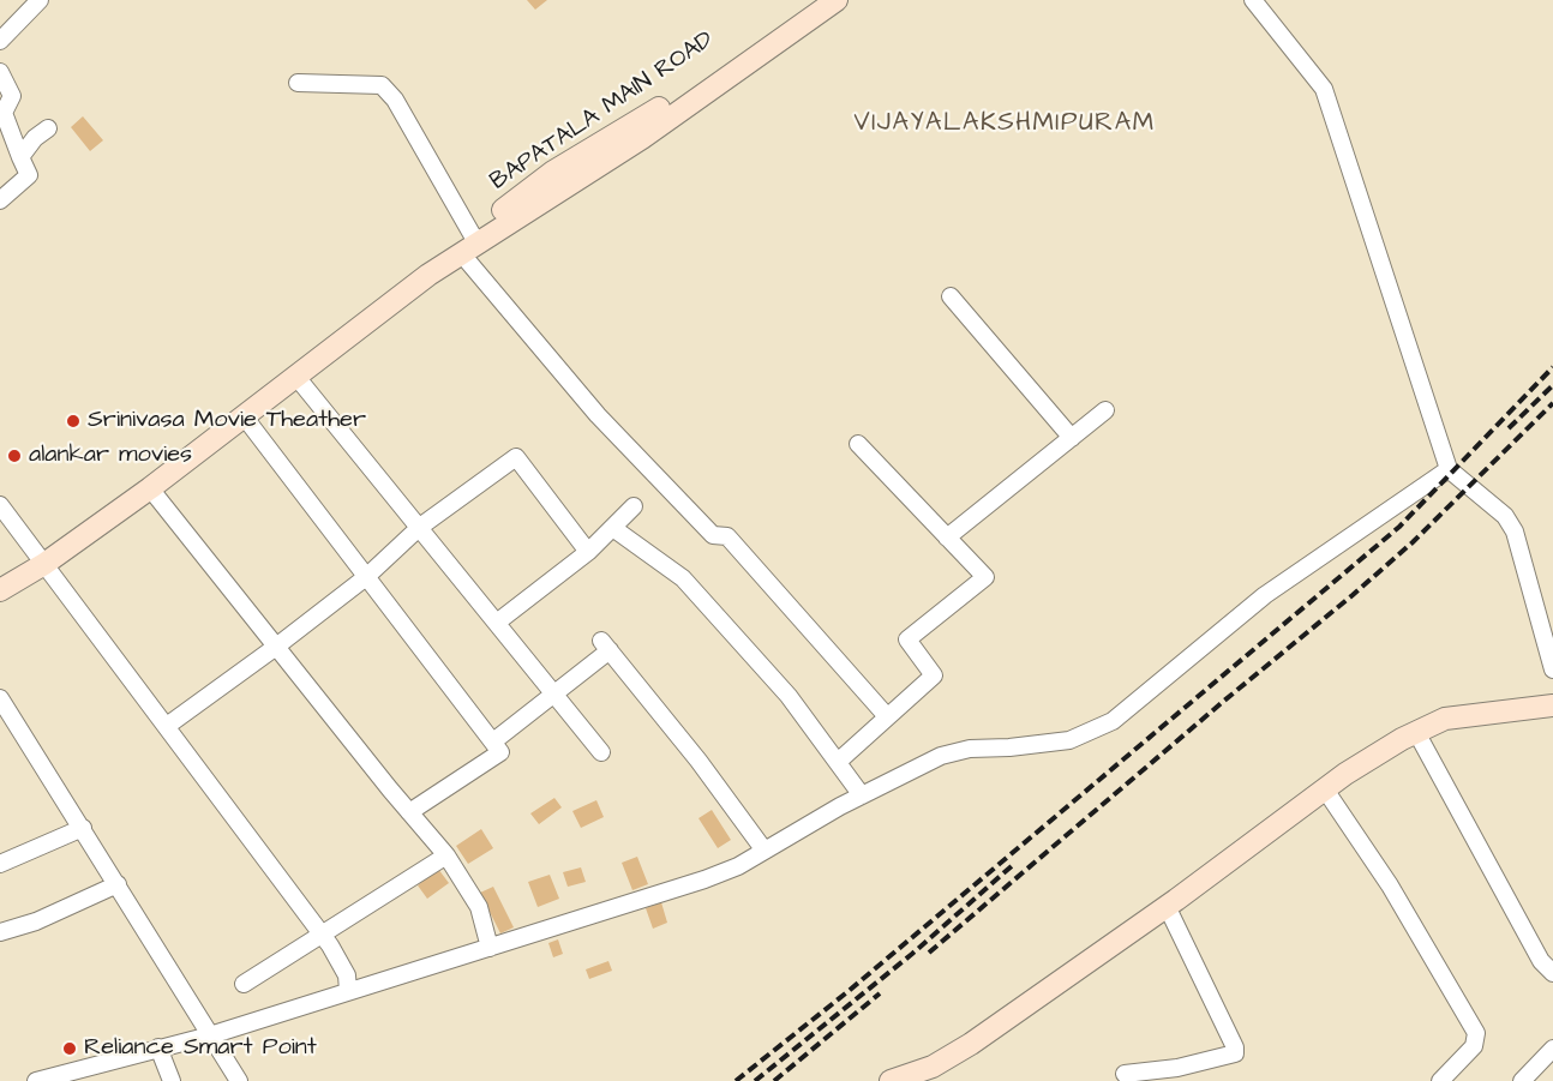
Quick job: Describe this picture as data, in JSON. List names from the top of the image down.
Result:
{
  "streets": {
    "main road": ["BAPATALA MAIN ROAD"]
  },
  "districts": ["VIJAYALAKSHMIPURAM"],
  "places": ["Srinivasa Movie Theather", "alankar movies", "Reliance Smart Point"]
}
